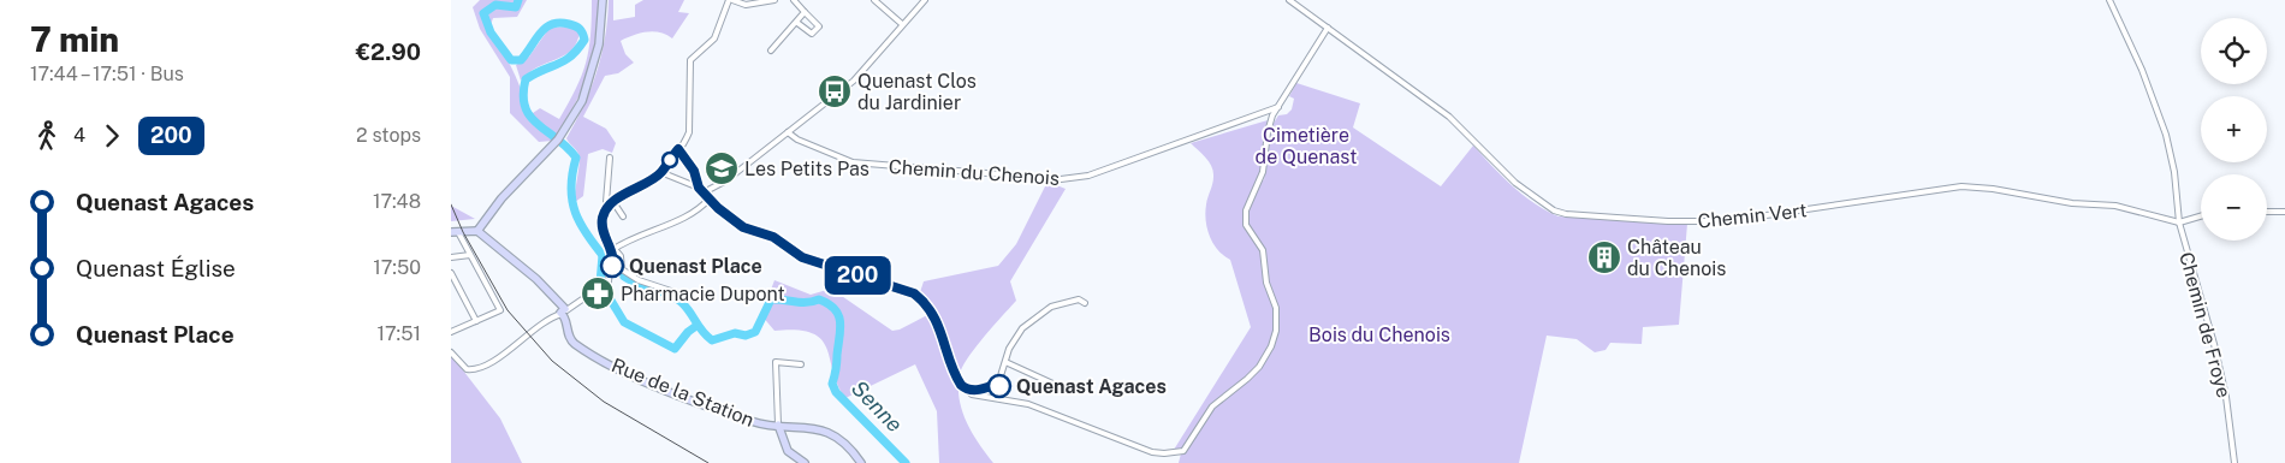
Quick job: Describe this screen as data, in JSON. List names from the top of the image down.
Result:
{
  "streets": {
    "street": [
      "Chemin du Chenois",
      "Chemin Vert",
      "Chemin de Froye",
      "Rue de la Station"
    ]
  },
  "crossings": [
    ["Chemin Vert", "Chemin de Froye"]
  ],
  "water": ["Senne"],
  "parks": ["Cimetière de Quenast", "Bois du Chenois"],
  "places": {
    "bus stop": ["Quenast Clos du Jardinier"],
    "school or university": ["Les Petits Pas"],
    "building": ["Château du Chenois"],
    "other": ["Quenast Place", "Quenast Agaces"],
    "pharmacy": ["Pharmacie Dupont"]
  },
  "lines": ["bus line 200"],
  "page": {
    "heading": ["7 min", "17:44 – 17:51 · Bus", "€2.90"],
    "on_map": "200",
    "map_buttons": ["+", "−"],
    "legs": ["4", "200", "2 stops"],
    "list": [
      {
        "name": "Quenast Agaces",
        "value": "17:48"
      },
      {
        "name": "Quenast Église",
        "value": "17:50"
      },
      {
        "name": "Quenast Place",
        "value": "17:51"
      }
    ]
  }
}
